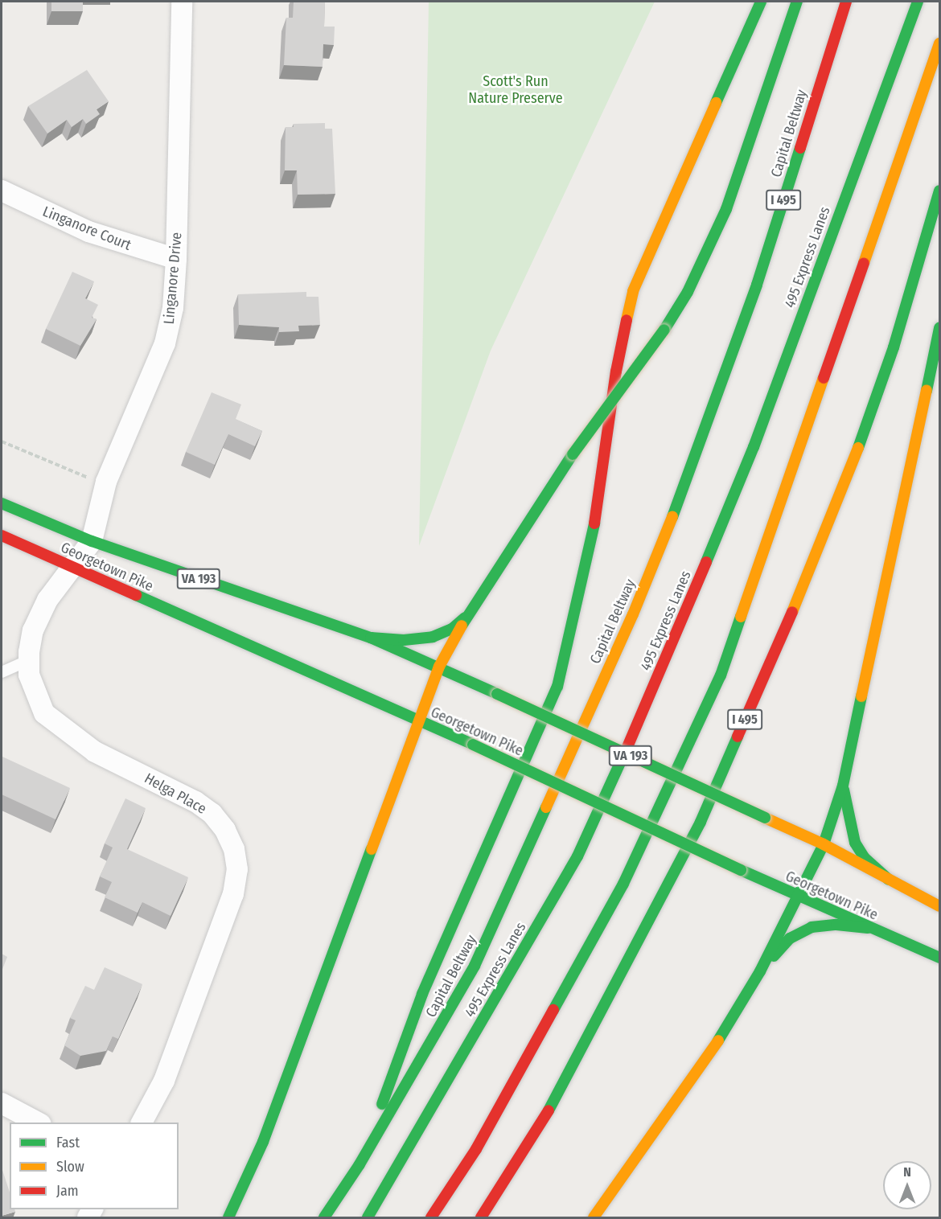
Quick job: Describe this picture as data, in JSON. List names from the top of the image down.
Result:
{
  "streets": {
    "main road": [
      "Capital Beltway",
      "I 495",
      "495 Express Lanes",
      "Georgetown Pike",
      "VA 193"
    ],
    "street": ["Linganore Court", "Linganore Drive", "Helga Place"]
  },
  "crossings": [
    ["Linganore Court", "Linganore Drive"],
    ["Linganore Drive", "Georgetown Pike"],
    ["Linganore Drive", "Helga Place"],
    ["Georgetown Pike", "Helga Place"]
  ],
  "parks": ["Scott's Run Nature Preserve"],
  "legend": ["Fast", "Slow", "Jam"],
  "north": "top"
}
